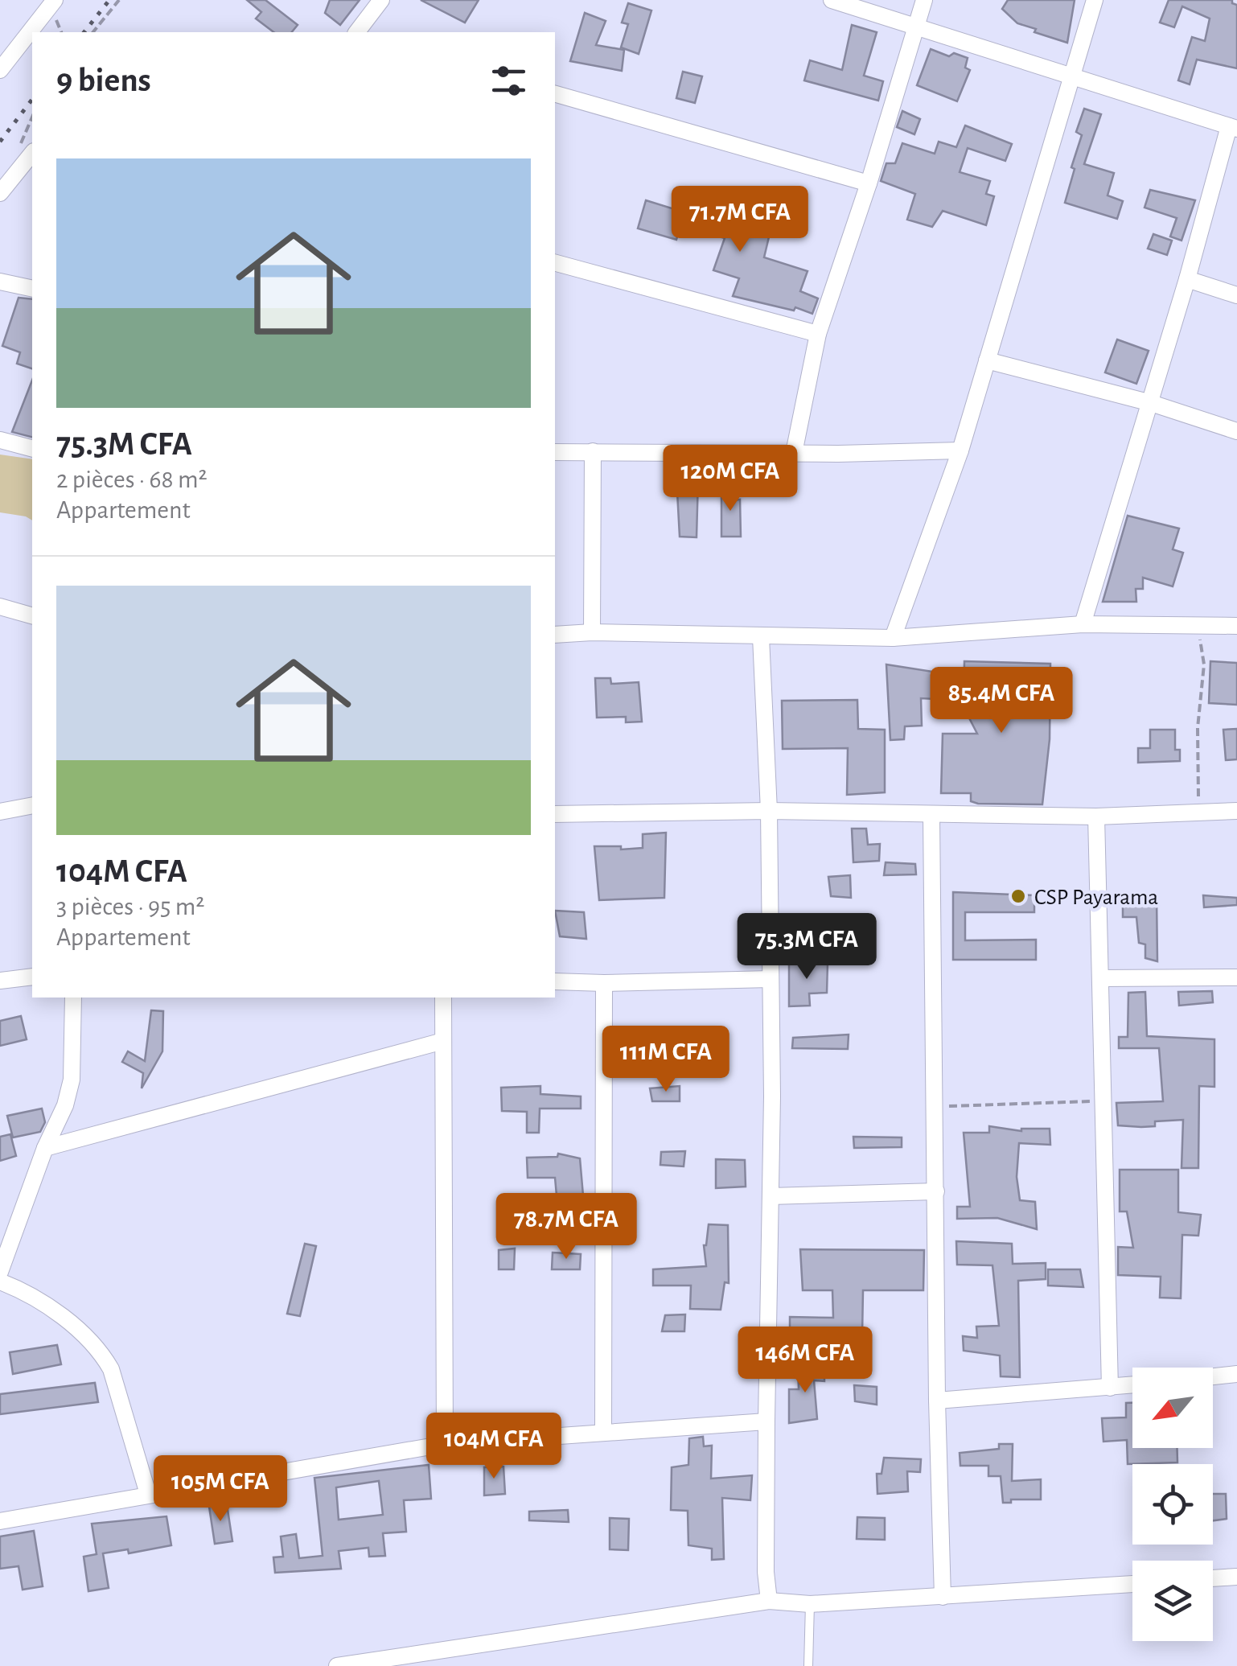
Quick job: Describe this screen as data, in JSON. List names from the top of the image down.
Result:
{
  "places": ["CSP Payarama"],
  "north": "bottom left",
  "page": {
    "heading": "9 biens",
    "list": [
      {
        "name": "75.3M CFA",
        "note": "2 pièces · 68 m² · Appartement"
      },
      {
        "name": "104M CFA",
        "note": "3 pièces · 95 m² · Appartement"
      }
    ],
    "price": [
      "71.7M CFA",
      "120M CFA",
      "85.4M CFA",
      "75.3M CFA",
      "111M CFA",
      "78.7M CFA",
      "146M CFA",
      "104M CFA",
      "105M CFA"
    ]
  }
}
